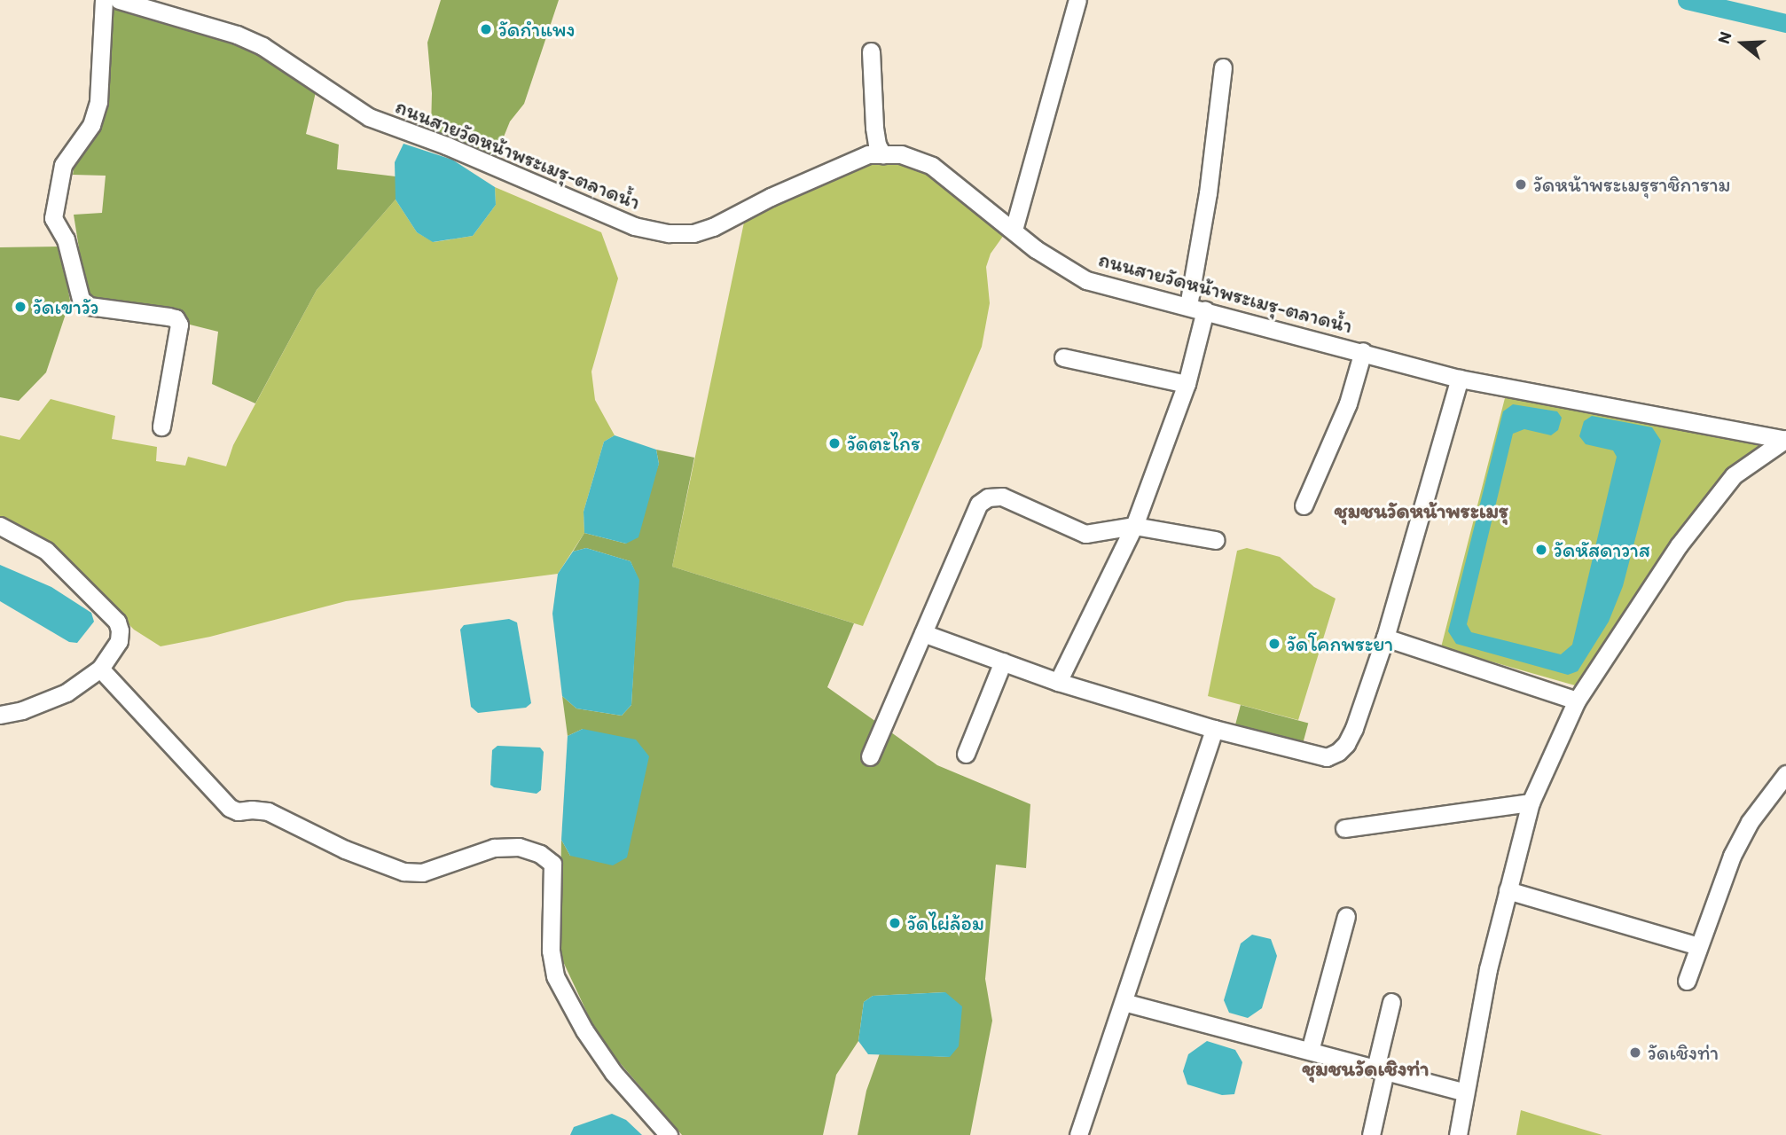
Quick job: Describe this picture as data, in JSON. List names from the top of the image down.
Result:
{
  "streets": {
    "street": ["ถนนสายวัดหน้าพระเมรุ-ตลาดน้ำ"]
  },
  "districts": ["ชุมชนวัดหน้าพระเมรุ", "ชุมชนวัดเชิงท่า"],
  "places": [
    "วัดกำแพง",
    "วัดหน้าพระเมรุราชิการาม",
    "วัดเขาวัว",
    "วัดตะไกร",
    "วัดหัสดาวาส",
    "วัดโคกพระยา",
    "วัดไผ่ล้อม",
    "วัดเชิงท่า"
  ],
  "north": "left"
}
